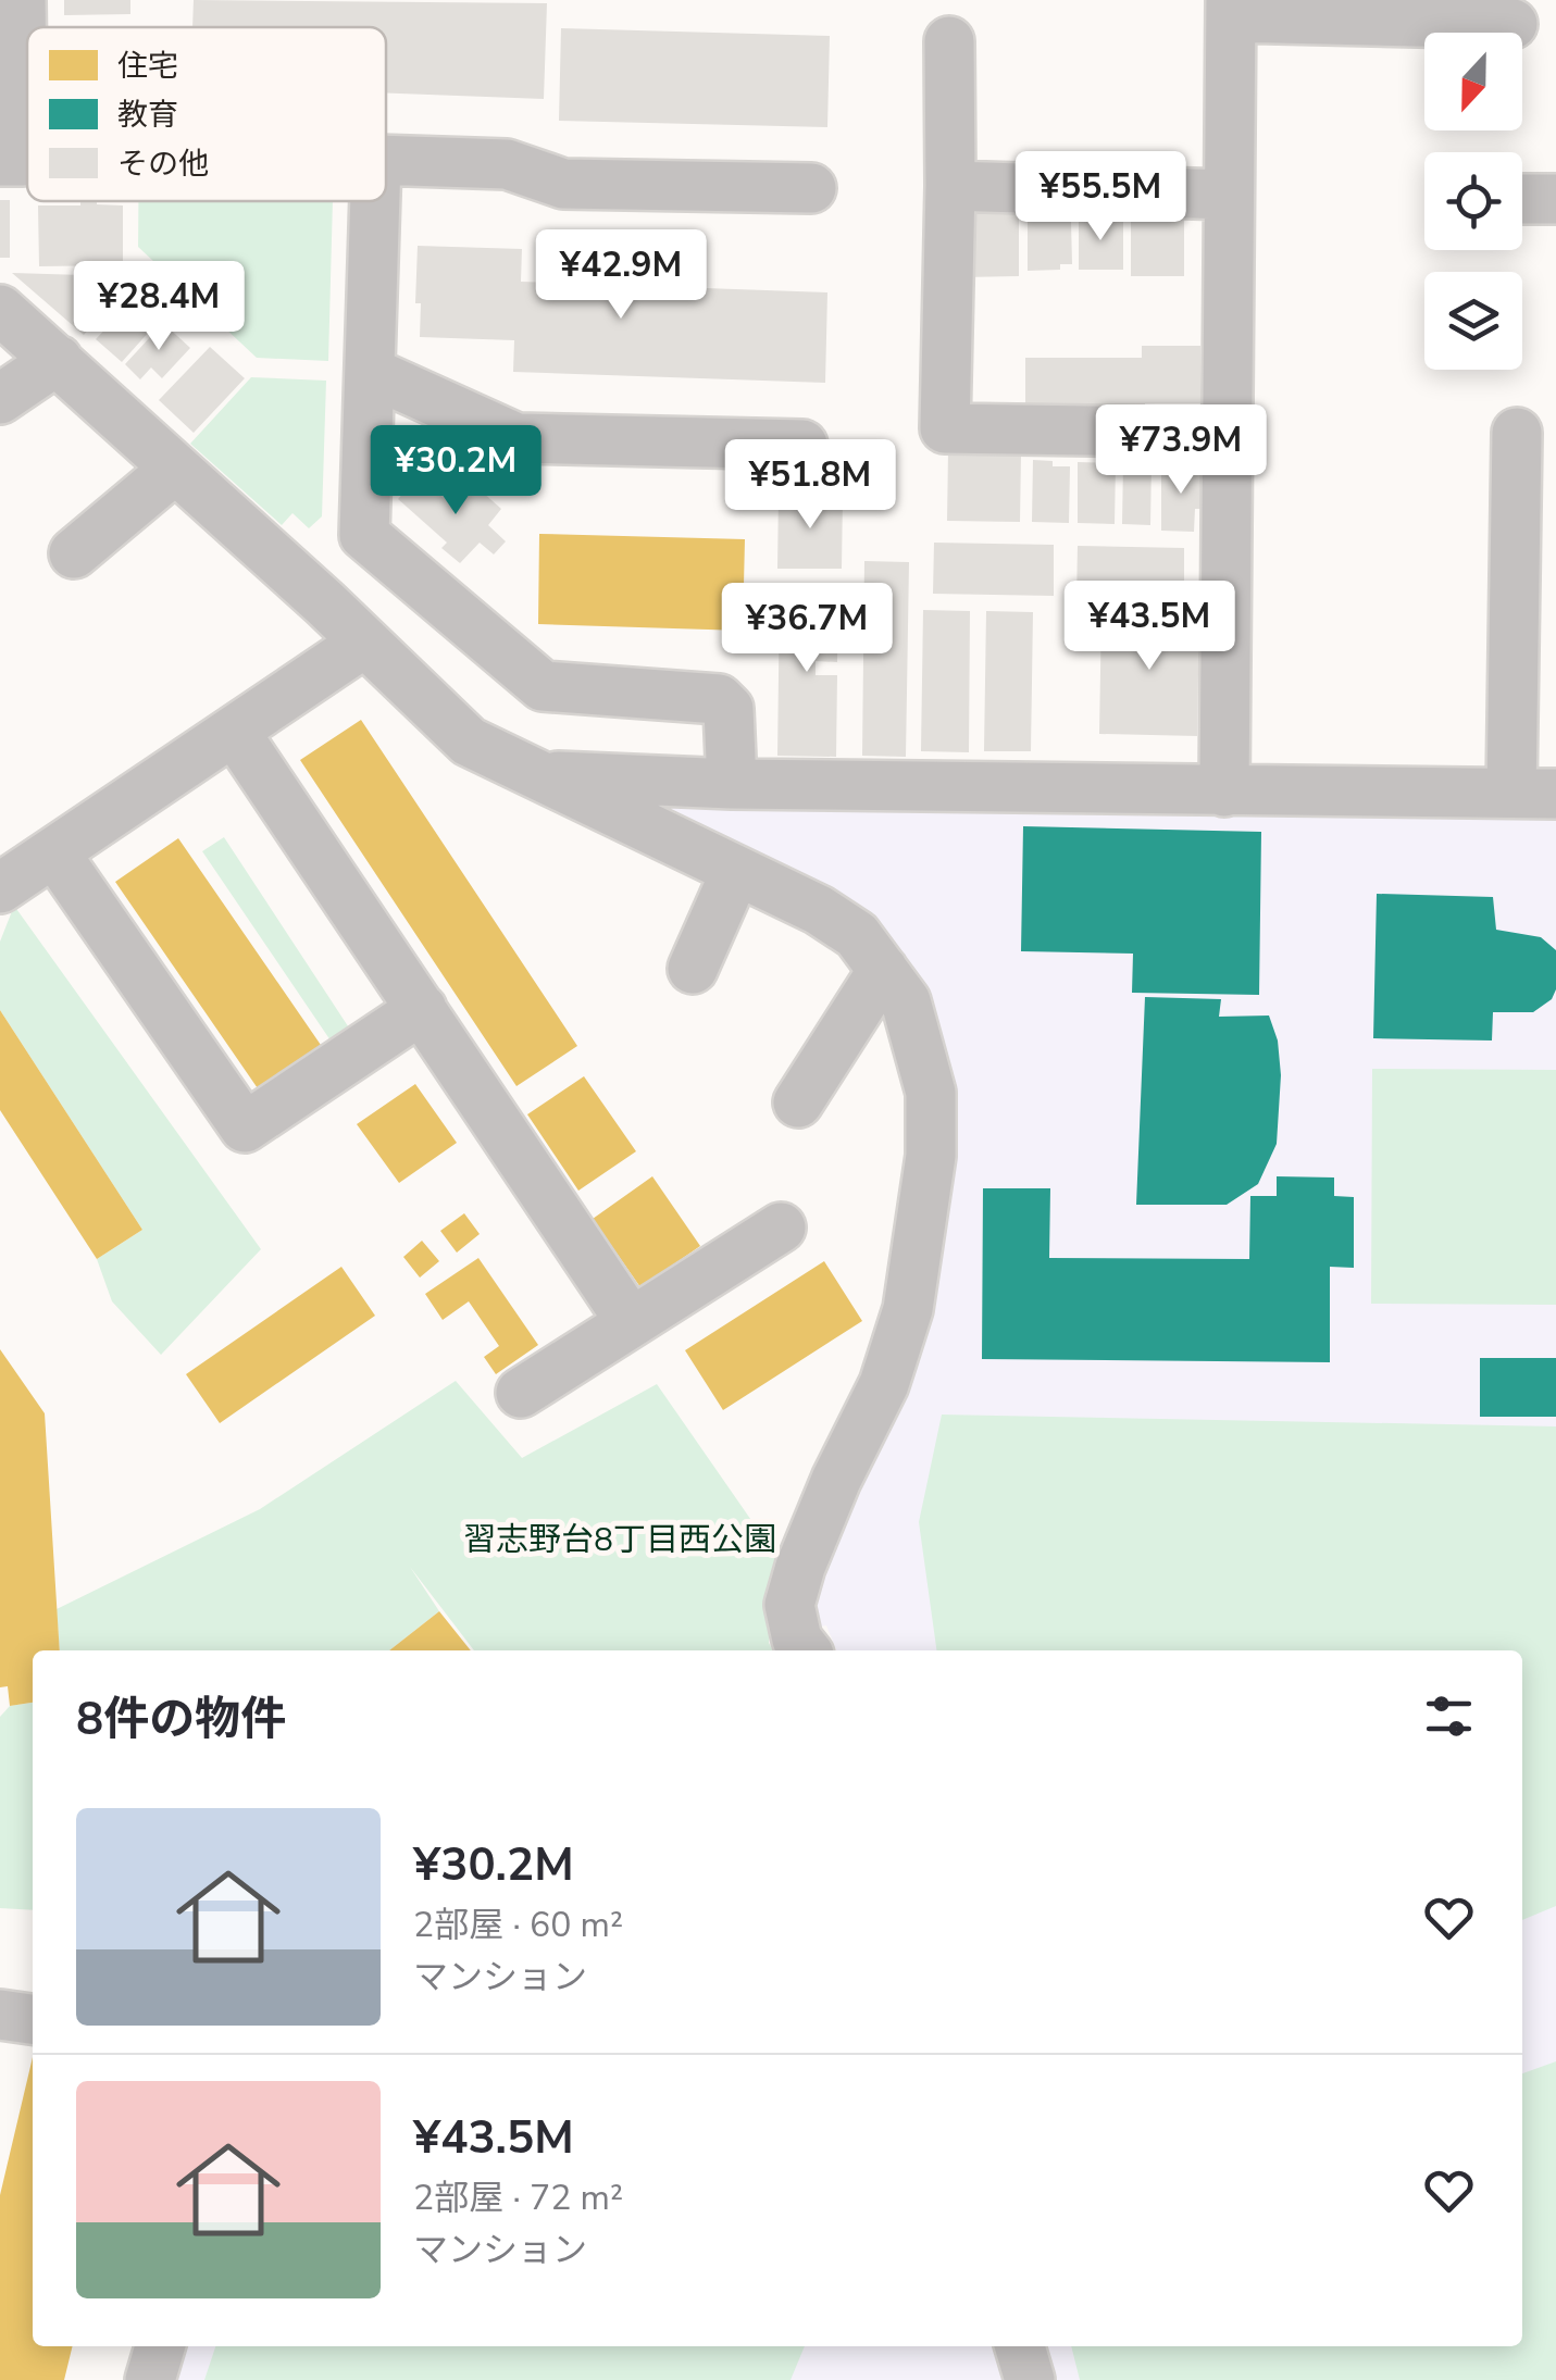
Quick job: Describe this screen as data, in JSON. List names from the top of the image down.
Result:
{
  "parks": ["習志野台8丁目西公園"],
  "legend": ["住宅", "教育", "その他"],
  "north": "bottom",
  "page": {
    "price": [
      "¥55.5M",
      "¥42.9M",
      "¥28.4M",
      "¥73.9M",
      "¥30.2M",
      "¥51.8M",
      "¥43.5M",
      "¥36.7M"
    ],
    "heading": "8件の物件",
    "list": [
      {
        "name": "¥30.2M",
        "note": "2部屋 · 60 m² · マンション"
      },
      {
        "name": "¥43.5M",
        "note": "2部屋 · 72 m² · マンション"
      }
    ]
  }
}
